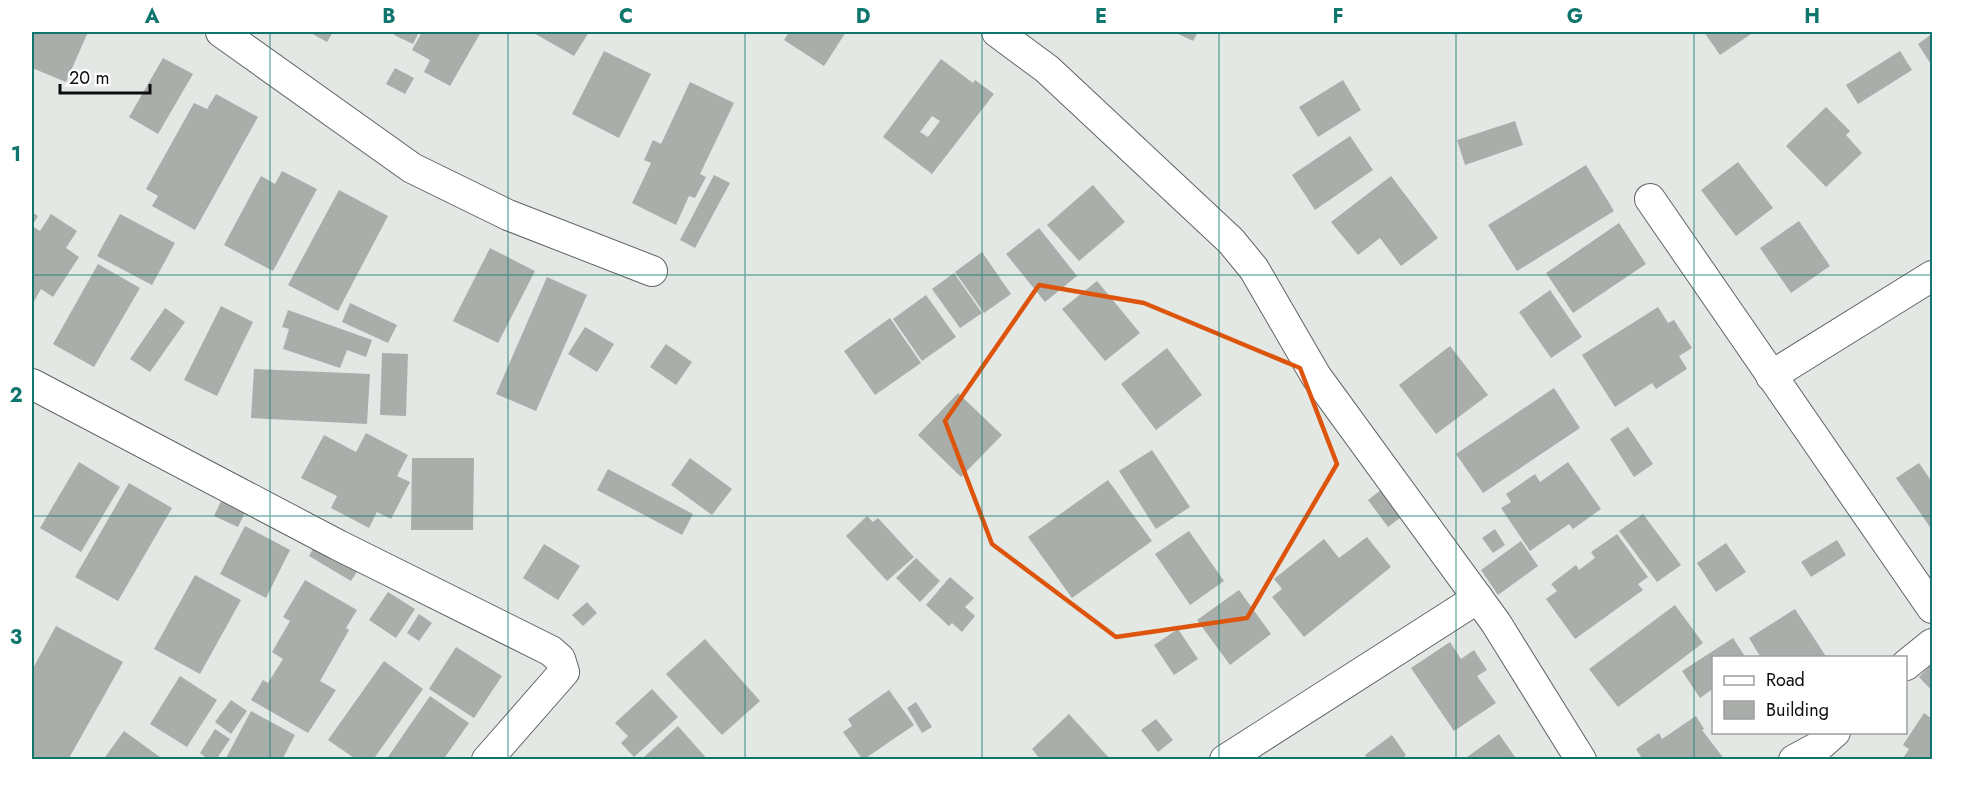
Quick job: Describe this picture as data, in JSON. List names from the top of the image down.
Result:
{
  "legend": ["Road", "Building"],
  "scale_bar": "20 m",
  "grid": {
    "columns": [
      "A",
      "B",
      "C",
      "D",
      "E",
      "F",
      "G",
      "H"
    ],
    "rows": ["1", "2", "3"]
  }
}
